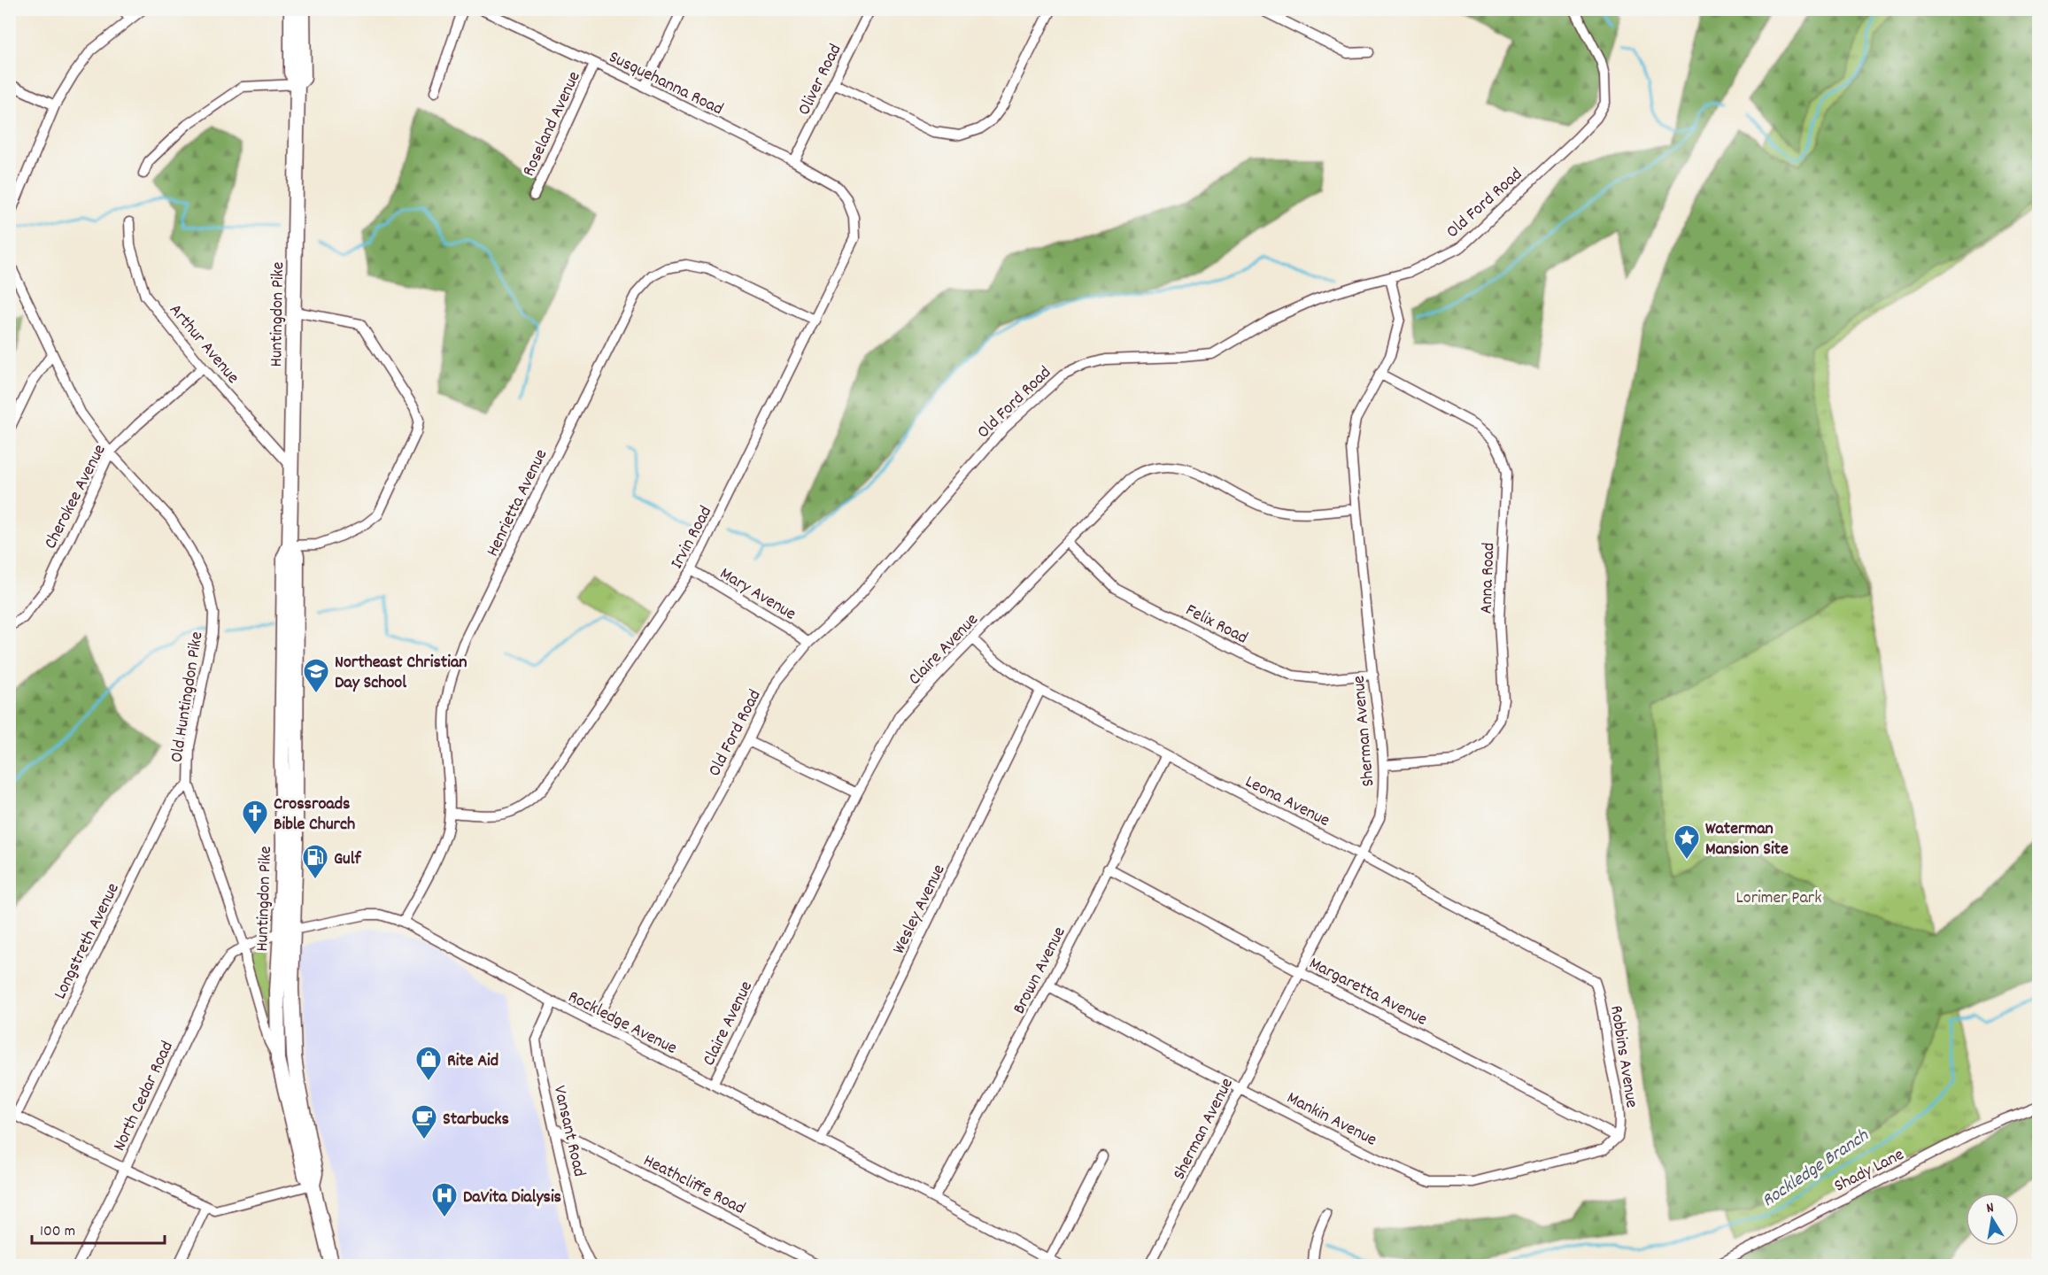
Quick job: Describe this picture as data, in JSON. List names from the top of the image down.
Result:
{
  "streets": {
    "main road": ["Huntingdon Pike"],
    "street": [
      "Oliver Road",
      "Susquehanna Road",
      "Roseland Avenue",
      "Old Ford Road",
      "Arthur Avenue",
      "Cherokee Avenue",
      "Henrietta Avenue",
      "Irvin Road",
      "Anna Road",
      "Mary Avenue",
      "Felix Road",
      "Claire Avenue",
      "Old Huntingdon Pike",
      "Sherman Avenue",
      "Leona Avenue",
      "Wesley Avenue",
      "Longstreth Avenue",
      "Brown Avenue",
      "Margaretta Avenue",
      "Rockledge Avenue",
      "Robbins Avenue",
      "North Cedar Road",
      "Mankin Avenue",
      "Vansant Road",
      "Shady Lane",
      "Heathcliffe Road"
    ]
  },
  "crossings": [
    ["Oliver Road", "Susquehanna Road"],
    ["Susquehanna Road", "Roseland Avenue"],
    ["Susquehanna Road", "Irvin Road"],
    ["Old Ford Road", "Mary Avenue"],
    ["Old Ford Road", "Sherman Avenue"],
    ["Old Ford Road", "Rockledge Avenue"],
    ["Huntingdon Pike", "Arthur Avenue"],
    ["Huntingdon Pike", "Old Huntingdon Pike"],
    ["Huntingdon Pike", "Rockledge Avenue"],
    ["Arthur Avenue", "Cherokee Avenue"],
    ["Cherokee Avenue", "Old Huntingdon Pike"],
    ["Henrietta Avenue", "Irvin Road"],
    ["Henrietta Avenue", "Rockledge Avenue"],
    ["Irvin Road", "Mary Avenue"],
    ["Anna Road", "Sherman Avenue"],
    ["Felix Road", "Claire Avenue"],
    ["Felix Road", "Sherman Avenue"],
    ["Claire Avenue", "Sherman Avenue"],
    ["Claire Avenue", "Leona Avenue"],
    ["Claire Avenue", "Rockledge Avenue"],
    ["Old Huntingdon Pike", "Longstreth Avenue"],
    ["Old Huntingdon Pike", "Rockledge Avenue"],
    ["Old Huntingdon Pike", "North Cedar Road"],
    ["Sherman Avenue", "Leona Avenue"],
    ["Sherman Avenue", "Margaretta Avenue"],
    ["Sherman Avenue", "Mankin Avenue"],
    ["Leona Avenue", "Wesley Avenue"],
    ["Leona Avenue", "Brown Avenue"],
    ["Leona Avenue", "Robbins Avenue"],
    ["Wesley Avenue", "Rockledge Avenue"],
    ["Brown Avenue", "Margaretta Avenue"],
    ["Brown Avenue", "Rockledge Avenue"],
    ["Brown Avenue", "Mankin Avenue"],
    ["Margaretta Avenue", "Robbins Avenue"],
    ["Margaretta Avenue", "Mankin Avenue"],
    ["Rockledge Avenue", "North Cedar Road"],
    ["Rockledge Avenue", "Vansant Road"],
    ["Robbins Avenue", "Mankin Avenue"],
    ["Vansant Road", "Heathcliffe Road"]
  ],
  "water": ["Rockledge Branch"],
  "parks": ["Lorimer Park"],
  "places": {
    "school or university": ["Northeast Christian Day School"],
    "church": ["Crossroads Bible Church"],
    "place": ["Waterman Mansion Site"],
    "fuel station": ["Gulf"],
    "shop": ["Rite Aid"],
    "cafe": ["Starbucks"],
    "hospital": ["DaVita Dialysis"]
  },
  "scale_bar": "100 m",
  "north": "top"
}
